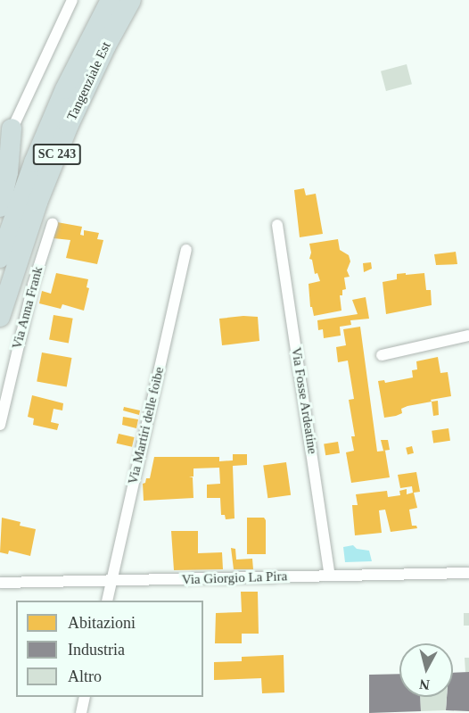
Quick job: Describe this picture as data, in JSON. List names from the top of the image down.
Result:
{
  "streets": {
    "highway": ["Tangenziale Est", "SC 243"],
    "street": [
      "Via Anna Frank",
      "Via Fosse Ardeatine",
      "Via Martiri delle foibe",
      "Via Giorgio La Pira"
    ]
  },
  "crossings": [
    ["Via Fosse Ardeatine", "Via Giorgio La Pira"],
    ["Via Martiri delle foibe", "Via Giorgio La Pira"]
  ],
  "legend": ["Abitazioni", "Industria", "Altro"],
  "north": "bottom"
}
